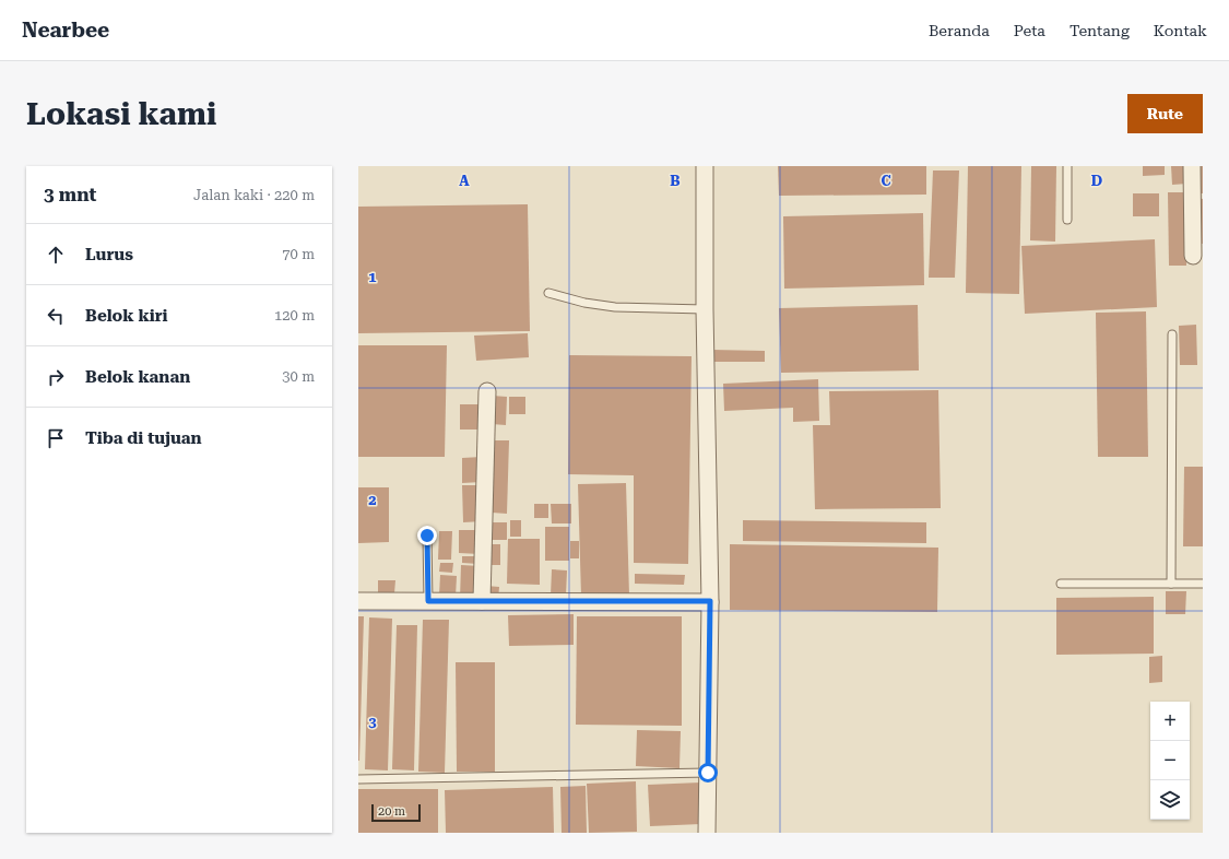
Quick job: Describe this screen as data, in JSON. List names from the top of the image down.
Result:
{
  "scale_bar": "20 m",
  "page": {
    "header": "Nearbee",
    "nav": [
      "Beranda",
      "Peta",
      "Tentang",
      "Kontak"
    ],
    "buttons": "Rute",
    "title": "Lokasi kami",
    "heading": ["3 mnt", "Jalan kaki · 220 m"],
    "list": [
      ["Lurus", "70 m"],
      ["Belok kiri", "120 m"],
      ["Belok kanan", "30 m"],
      "Tiba di tujuan"
    ],
    "map_buttons": ["+", "−"],
    "scale": "20 m"
  },
  "grid": {
    "columns": [
      "A",
      "B",
      "C",
      "D"
    ],
    "rows": ["1", "2", "3"]
  }
}
